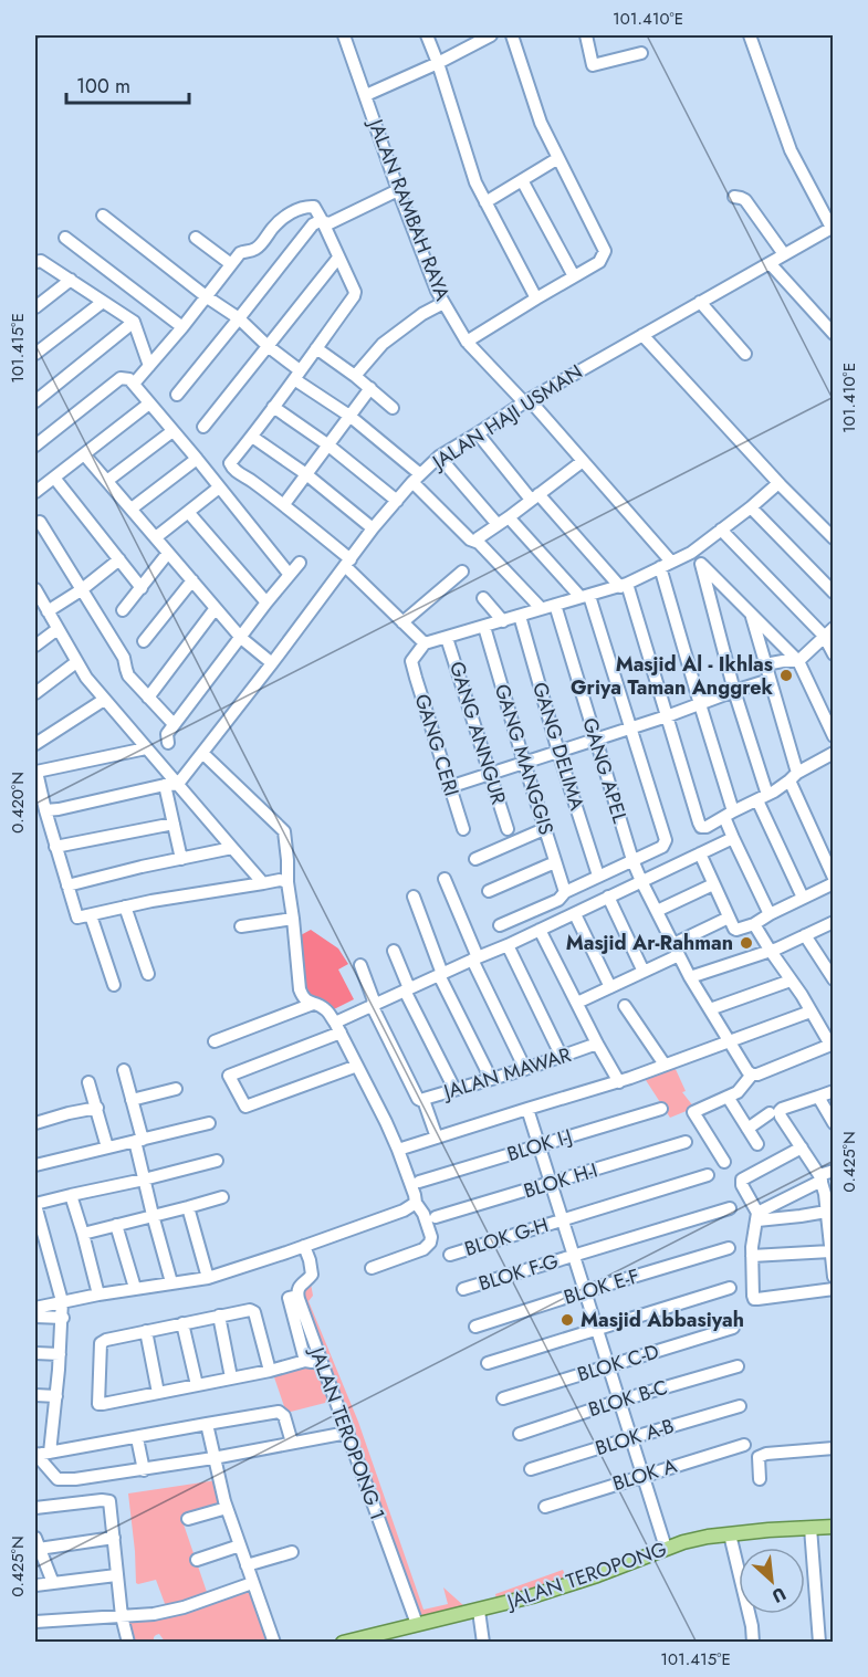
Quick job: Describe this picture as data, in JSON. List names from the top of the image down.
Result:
{
  "streets": {
    "main road": ["JALAN TEROPONG"],
    "street": [
      "JALAN RAMBAH RAYA",
      "JALAN HAJI USMAN",
      "GANG ANNGUR",
      "GANG CERI",
      "GANG DELIMA",
      "GANG MANGGIS",
      "GANG APEL",
      "JALAN MAWAR",
      "BLOK I-J",
      "BLOK H-I",
      "BLOK G-H",
      "BLOK F-G",
      "BLOK E-F",
      "BLOK C-D",
      "BLOK B-C",
      "JALAN TEROPONG 1",
      "BLOK A-B",
      "BLOK A"
    ]
  },
  "crossings": [
    ["JALAN RAMBAH RAYA", "JALAN HAJI USMAN"],
    ["JALAN TEROPONG 1", "JALAN TEROPONG"]
  ],
  "places": ["Masjid Al - Ikhlas Griya Taman Anggrek", "Masjid Ar-Rahman", "Masjid Abbasiyah"],
  "scale_bar": "100 m",
  "north": "bottom right",
  "coordinates": [
    "101.410°E",
    "101.415°E",
    "0.420°N",
    "0.425°N"
  ]
}
